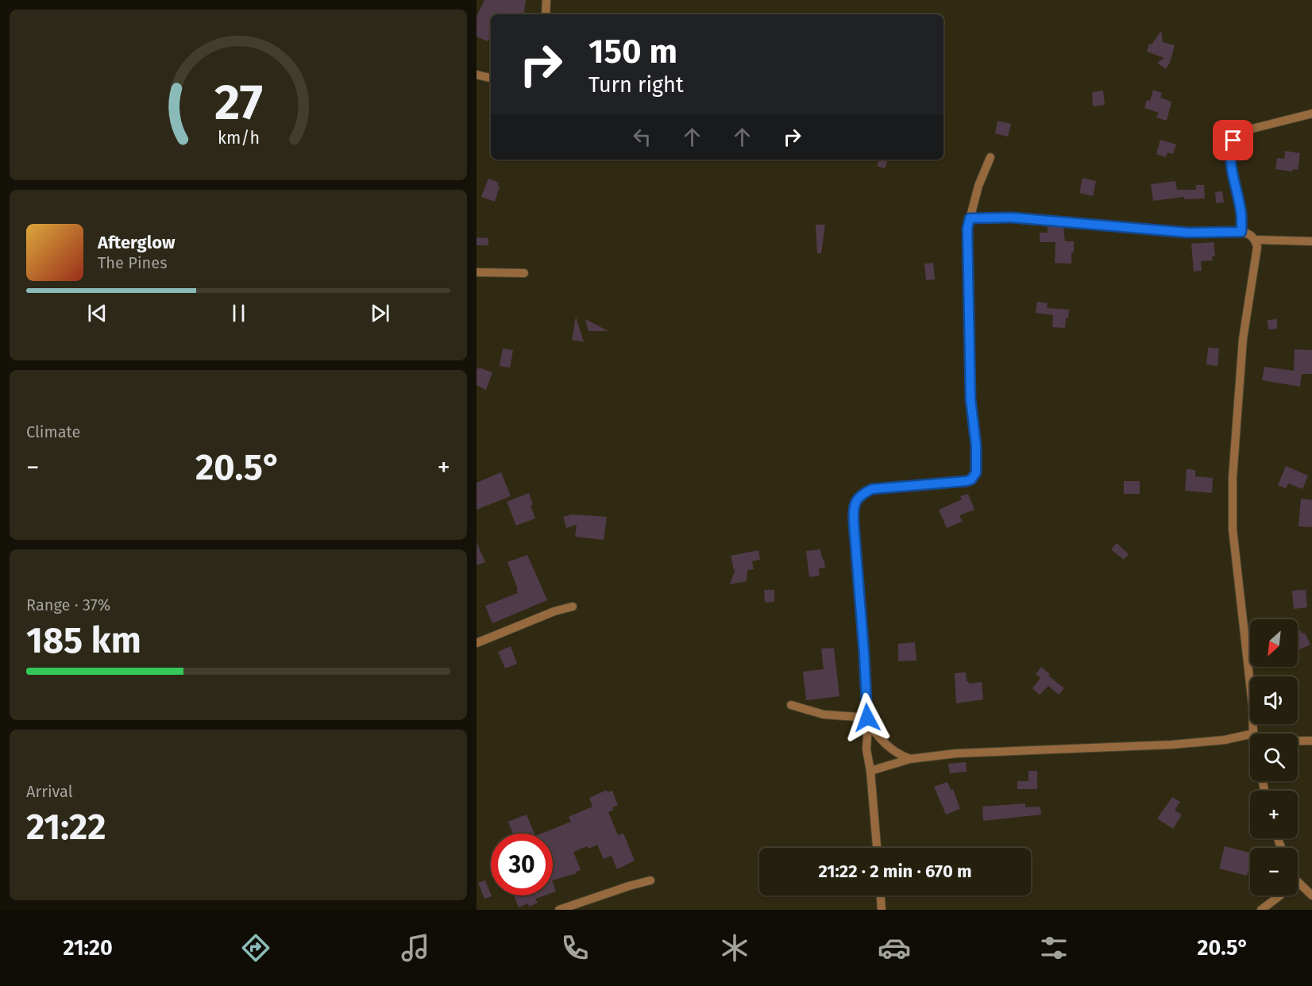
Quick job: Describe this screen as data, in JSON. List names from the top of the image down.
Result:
{
  "north": "bottom left",
  "page": {
    "turn": ["150 m", "Turn right"],
    "song": ["Afterglow", "The Pines"],
    "tile": [
      "Climate",
      ["Range · 37%", "185 km"],
      ["Arrival", "21:22"]
    ],
    "heat": ["−", "20.5°", "+"],
    "map_buttons": ["+", "−"],
    "limit": "30",
    "trip": "21:22 · 2 min · 670 m",
    "tabs": ["21:20", "20.5°"],
    "gauge": ["27", "km/h"]
  }
}
